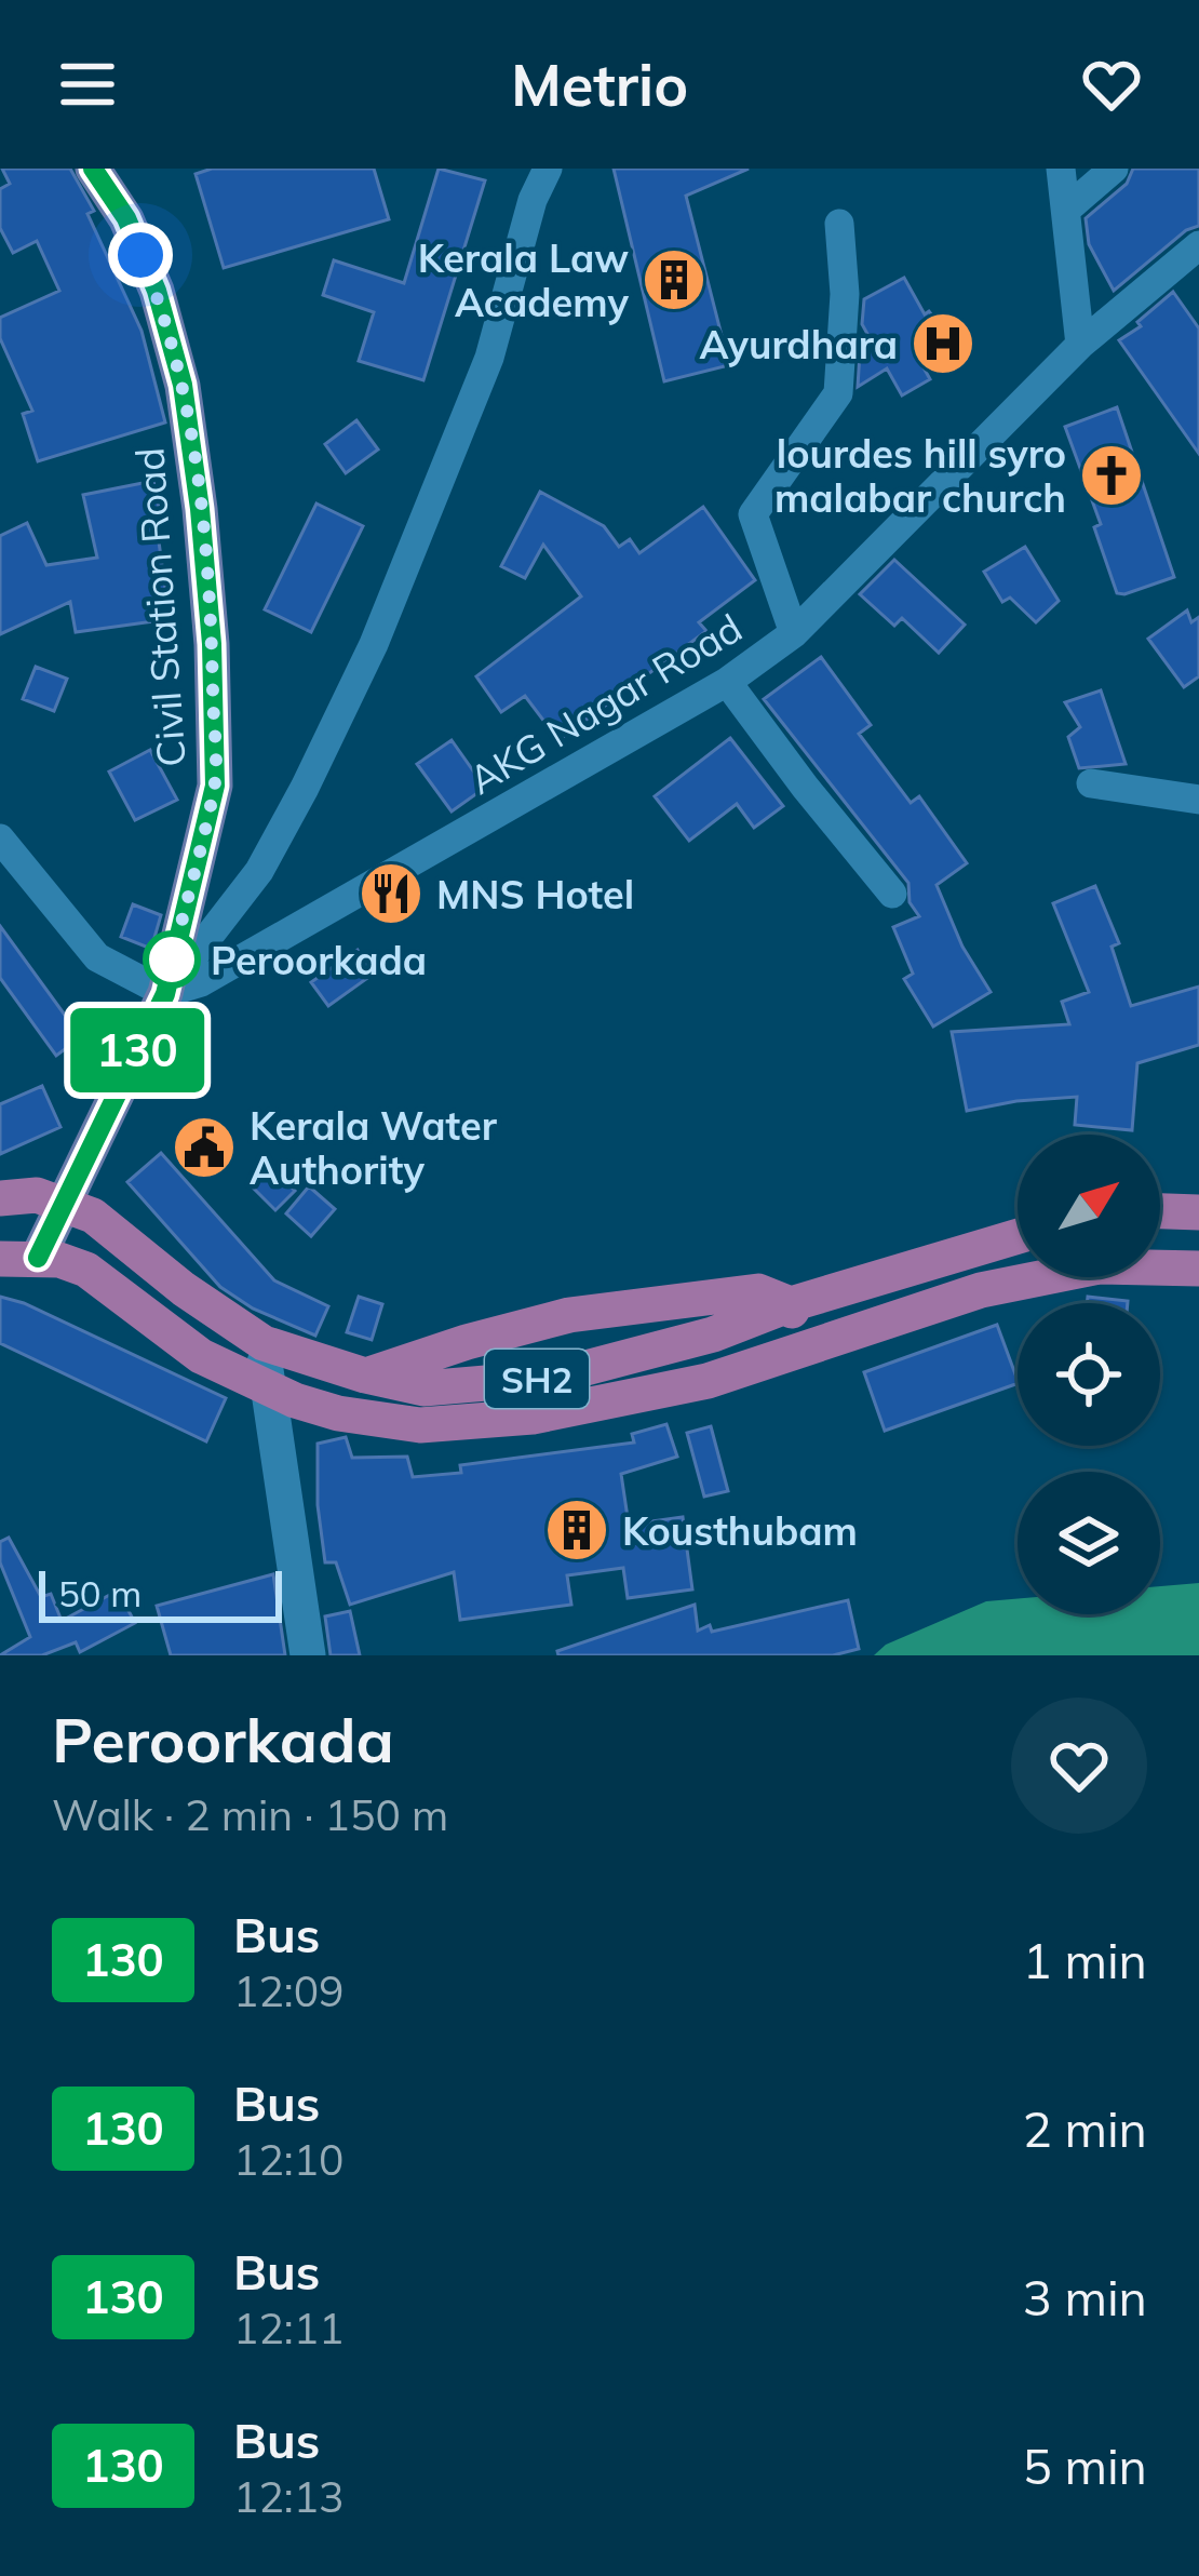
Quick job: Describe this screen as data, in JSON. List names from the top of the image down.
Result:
{
  "streets": {
    "main road": ["Civil Station Road", "SH2"],
    "street": ["AKG Nagar Road"]
  },
  "crossings": [
    ["Civil Station Road", "AKG Nagar Road"],
    ["Civil Station Road", "SH2"]
  ],
  "places": {
    "building": ["Kerala Law Academy", "Kousthubam"],
    "hospital": ["Ayurdhara"],
    "church": ["lourdes hill syro malabar church"],
    "restaurant": ["MNS Hotel"],
    "other": ["Peroorkada"],
    "public building": ["Kerala Water Authority"]
  },
  "lines": ["bus line 130"],
  "scale_bar": "50 m",
  "north": "top right",
  "page": {
    "header": "Metrio",
    "on_map": "130",
    "scale": "50 m",
    "heading": ["Peroorkada", "Walk · 2 min · 150 m"],
    "list": [
      {
        "mark": "130",
        "name": "Bus",
        "note": "12:09",
        "value": "1 min"
      },
      {
        "mark": "130",
        "name": "Bus",
        "note": "12:10",
        "value": "2 min"
      },
      {
        "mark": "130",
        "name": "Bus",
        "note": "12:11",
        "value": "3 min"
      },
      {
        "mark": "130",
        "name": "Bus",
        "note": "12:13",
        "value": "5 min"
      }
    ]
  }
}
